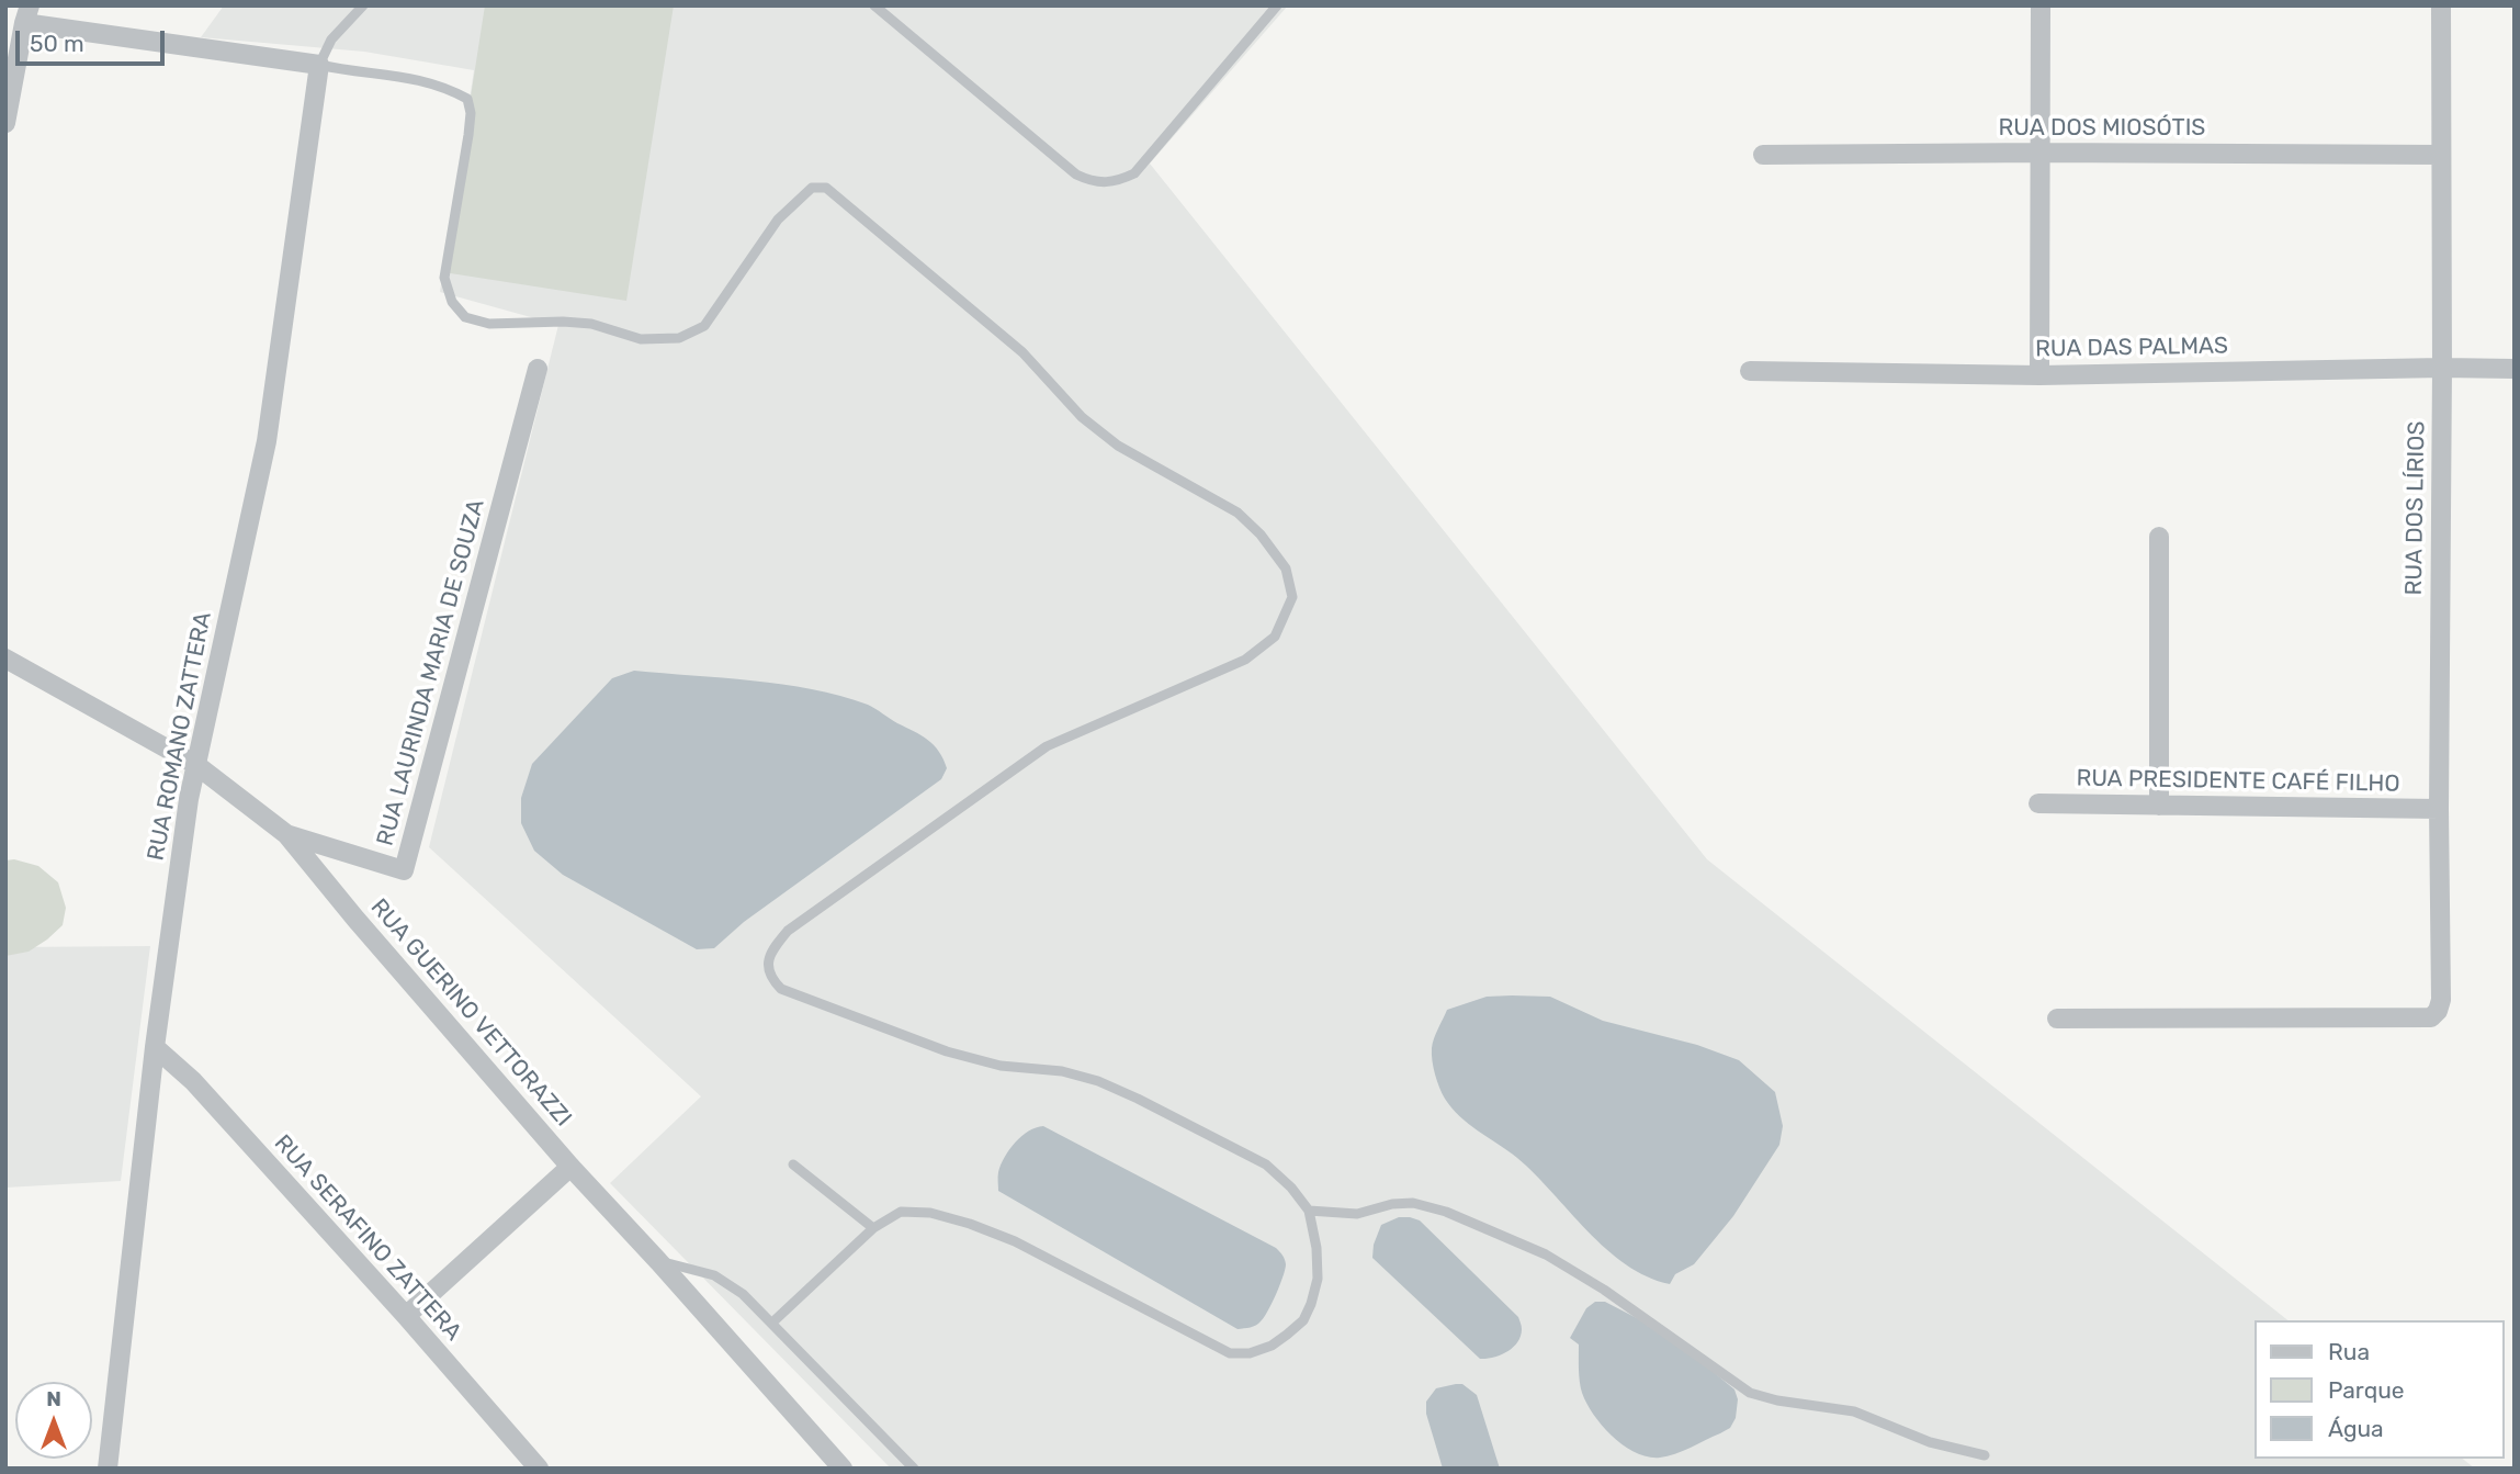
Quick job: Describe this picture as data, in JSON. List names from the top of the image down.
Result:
{
  "streets": {
    "street": [
      "RUA DOS MIOSÓTIS",
      "RUA DAS PALMAS",
      "RUA DOS LÍRIOS",
      "RUA LAURINDA MARIA DE SOUZA",
      "RUA ROMANO ZATTERA",
      "RUA PRESIDENTE CAFÉ FILHO",
      "RUA GUERINO VETTORAZZI",
      "RUA SERAFINO ZATTERA"
    ]
  },
  "crossings": [
    ["RUA DOS MIOSÓTIS", "RUA DOS LÍRIOS"],
    ["RUA DAS PALMAS", "RUA DOS LÍRIOS"],
    ["RUA DOS LÍRIOS", "RUA PRESIDENTE CAFÉ FILHO"],
    ["RUA LAURINDA MARIA DE SOUZA", "RUA GUERINO VETTORAZZI"],
    ["RUA ROMANO ZATTERA", "RUA GUERINO VETTORAZZI"],
    ["RUA ROMANO ZATTERA", "RUA SERAFINO ZATTERA"]
  ],
  "legend": ["Rua", "Parque", "Água"],
  "scale_bar": "50 m",
  "north": "top"
}
